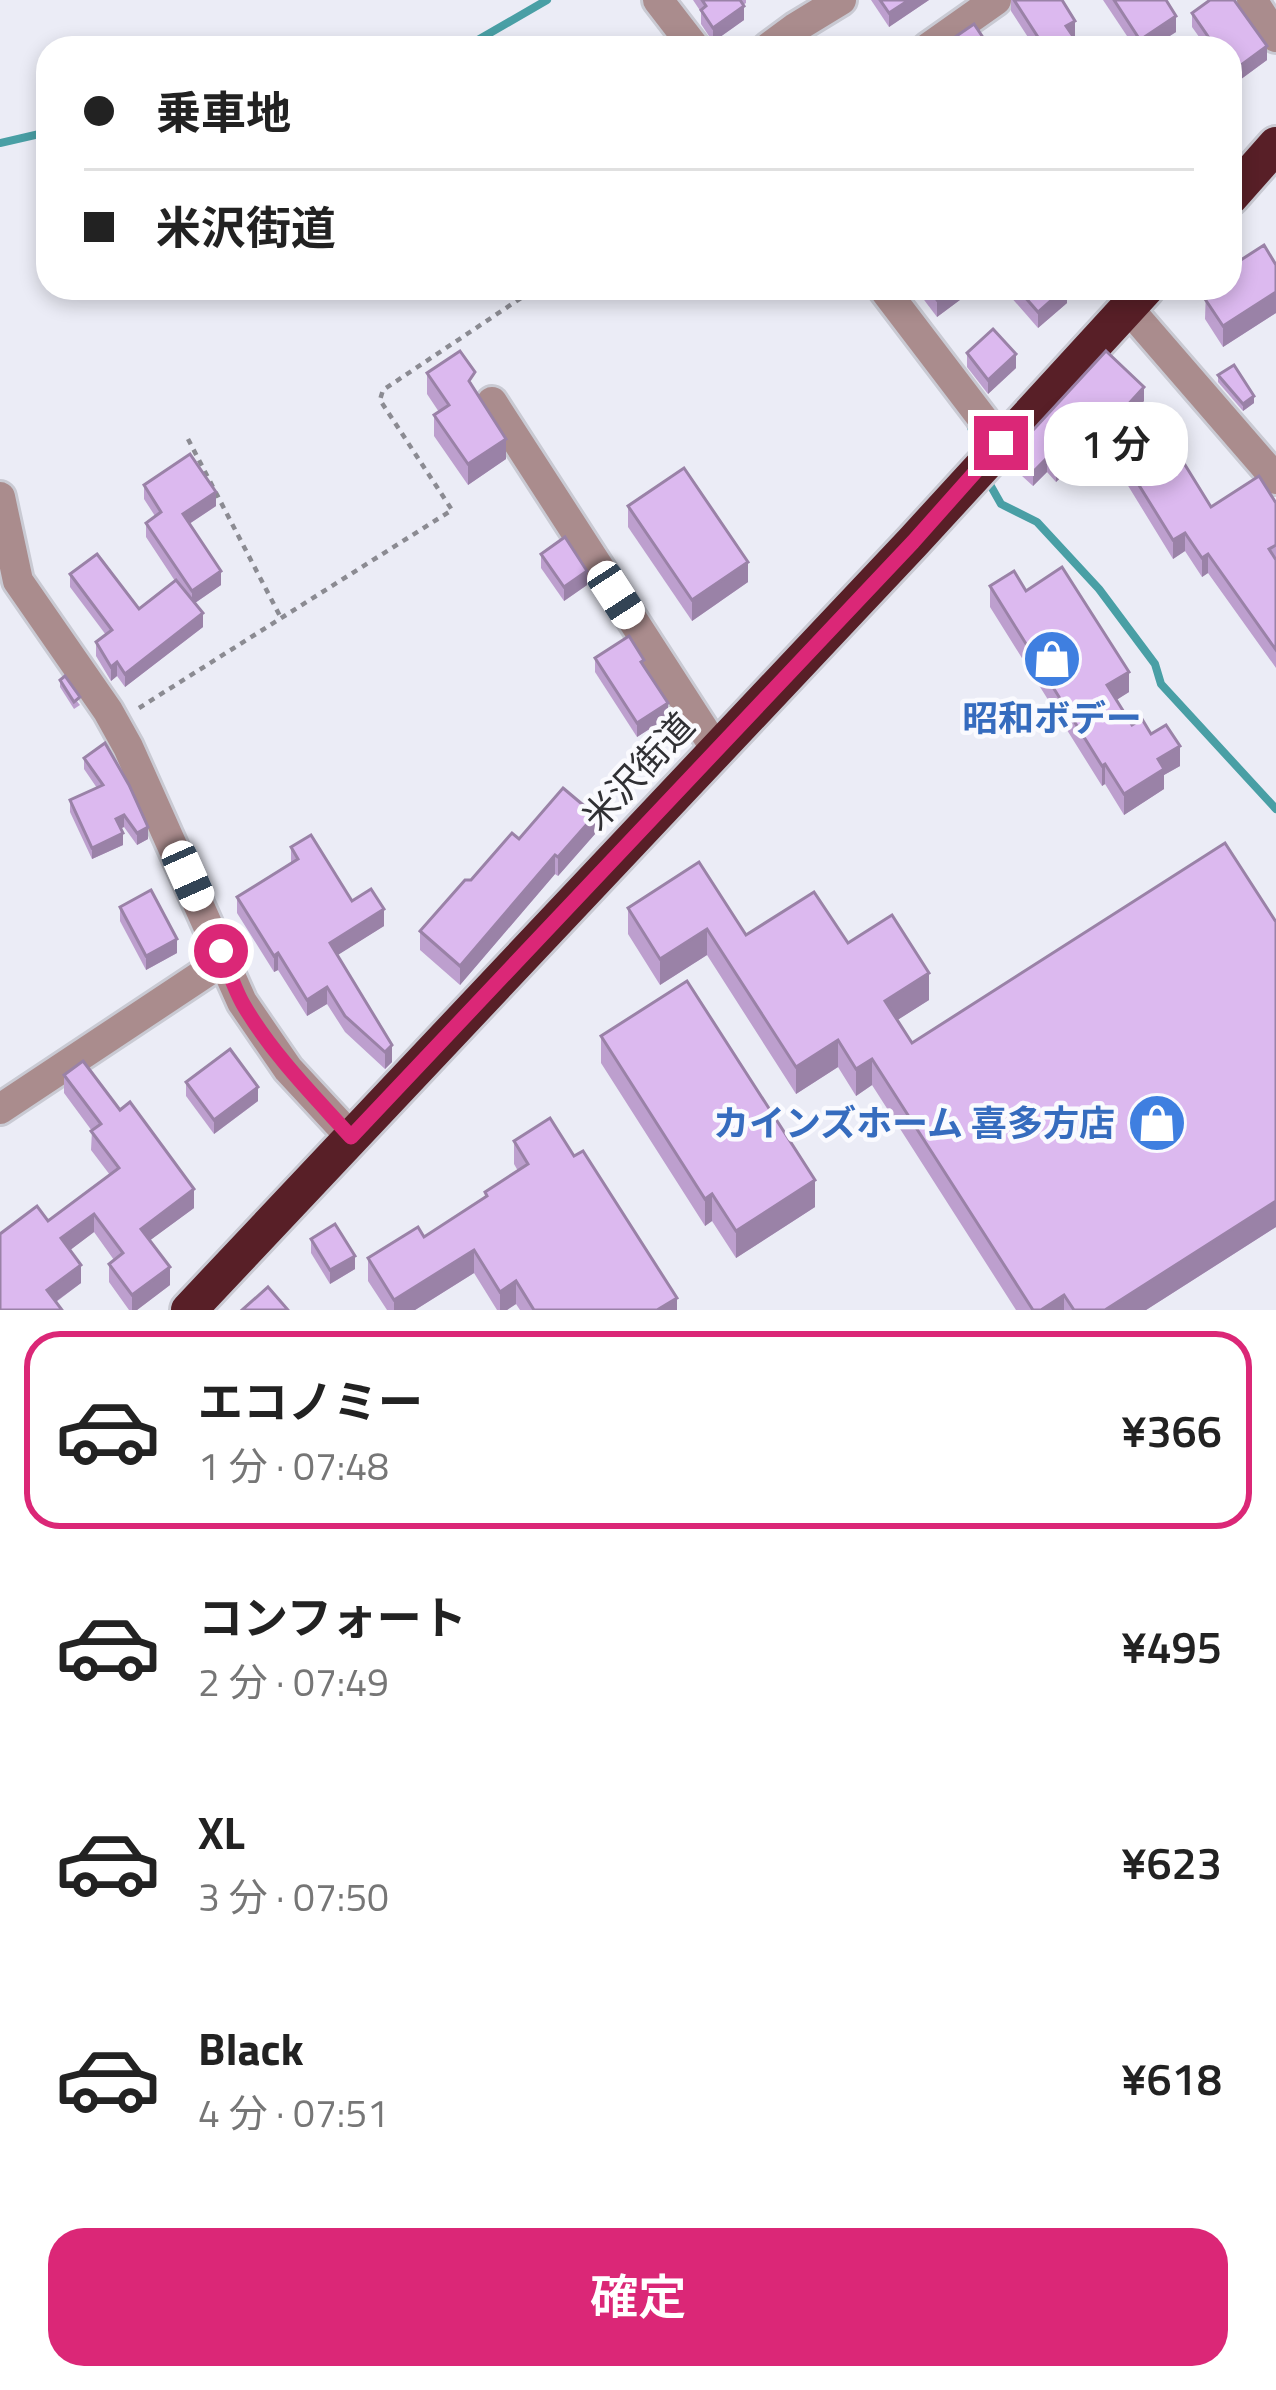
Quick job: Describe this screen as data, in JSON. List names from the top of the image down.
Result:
{
  "streets": {
    "highway": ["米沢街道"]
  },
  "places": {
    "shop": ["昭和ボデー", "カインズホーム 喜多方店"]
  },
  "page": {
    "banner": ["乗車地", "米沢街道"],
    "bubble": "1 分",
    "list": [
      {
        "name": "エコノミー",
        "note": "1 分 · 07:48",
        "value": "¥366"
      },
      {
        "name": "コンフォート",
        "note": "2 分 · 07:49",
        "value": "¥495"
      },
      {
        "name": "XL",
        "note": "3 分 · 07:50",
        "value": "¥623"
      },
      {
        "name": "Black",
        "note": "4 分 · 07:51",
        "value": "¥618"
      }
    ],
    "buttons": "確定"
  }
}
